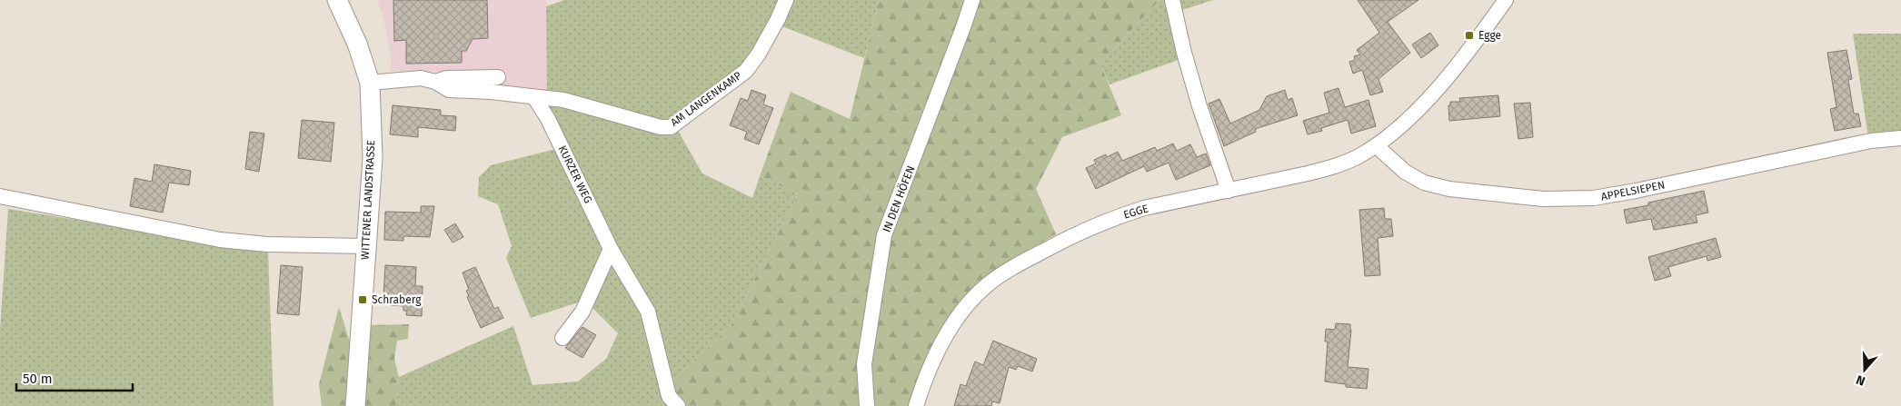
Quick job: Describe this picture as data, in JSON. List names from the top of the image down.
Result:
{
  "streets": {
    "main road": ["WITTENER LANDSTRASSE"],
    "street": [
      "AM LANGENKAMP",
      "KURZER WEG",
      "APPELSIEPEN",
      "IN DEN HÖFEN",
      "EGGE"
    ]
  },
  "crossings": [
    ["AM LANGENKAMP", "KURZER WEG"],
    ["APPELSIEPEN", "EGGE"]
  ],
  "places": {
    "transit": ["Egge", "Schraberg"]
  },
  "scale_bar": "50 m",
  "north": "bottom"
}
